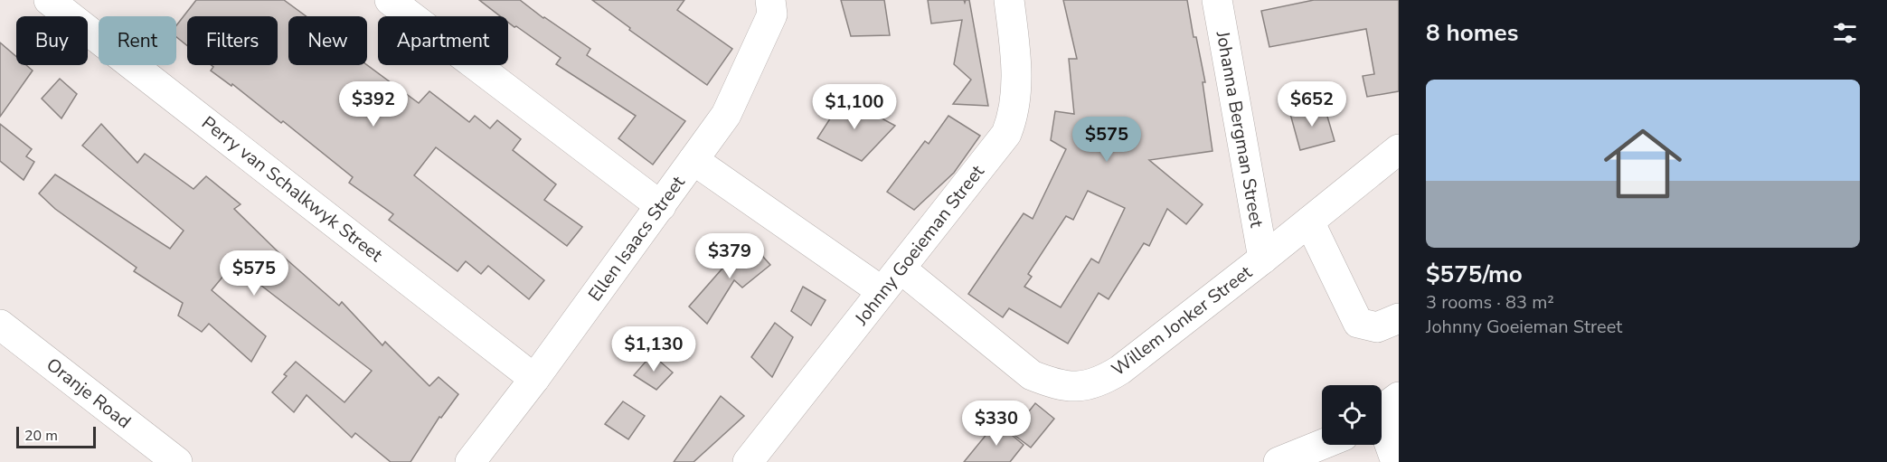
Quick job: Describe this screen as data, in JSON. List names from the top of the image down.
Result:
{
  "streets": {
    "street": [
      "Johanna Bergman Street",
      "Perry van Schalkwyk Street",
      "Ellen Isaacs Street",
      "Johnny Goeieman Street",
      "Willem Jonker Street",
      "Oranje Road"
    ]
  },
  "crossings": [
    ["Johanna Bergman Street", "Willem Jonker Street"],
    ["Perry van Schalkwyk Street", "Ellen Isaacs Street"],
    ["Johnny Goeieman Street", "Willem Jonker Street"]
  ],
  "scale_bar": "20 m",
  "page": {
    "heading": "8 homes",
    "chip": [
      "Buy",
      "Rent",
      "Filters",
      "New",
      "Apartment"
    ],
    "list": [
      {
        "name": "$575/mo",
        "note": "3 rooms · 83 m² · Johnny Goeieman Street"
      }
    ],
    "price": [
      "$392",
      "$652",
      "$1,100",
      "$575",
      "$379",
      "$575",
      "$1,130",
      "$330"
    ],
    "scale": "20 m"
  }
}
